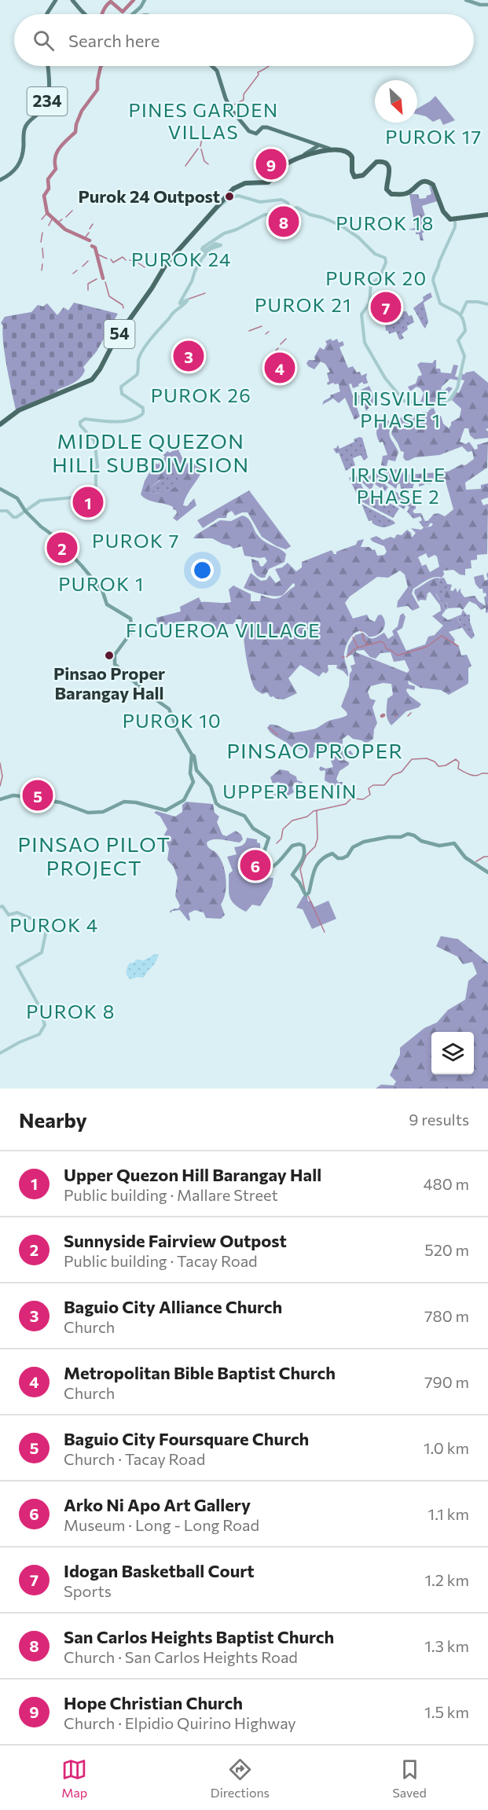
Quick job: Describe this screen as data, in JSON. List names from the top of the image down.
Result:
{
  "streets": {
    "highway": ["54"],
    "main road": ["234"]
  },
  "districts": [
    "PINES GARDEN VILLAS",
    "PUROK 17",
    "PUROK 18",
    "PUROK 24",
    "PUROK 20",
    "PUROK 21",
    "PUROK 26",
    "IRISVILLE PHASE 1",
    "MIDDLE QUEZON HILL SUBDIVISION",
    "IRISVILLE PHASE 2",
    "PUROK 7",
    "PUROK 1",
    "FIGUEROA VILLAGE",
    "PUROK 10",
    "PINSAO PROPER",
    "UPPER BENIN",
    "PINSAO PILOT PROJECT",
    "PUROK 4",
    "PUROK 8"
  ],
  "places": ["Purok 24 Outpost", "Pinsao Proper Barangay Hall"],
  "north": "bottom right",
  "page": {
    "search": "Search here",
    "pins": [
      "9",
      "8",
      "7",
      "3",
      "4",
      "1",
      "2",
      "5",
      "6"
    ],
    "heading": ["Nearby", "9 results"],
    "list": [
      {
        "mark": "1",
        "name": "Upper Quezon Hill Barangay Hall",
        "note": "Public building · Mallare Street",
        "value": "480 m"
      },
      {
        "mark": "2",
        "name": "Sunnyside Fairview Outpost",
        "note": "Public building · Tacay Road",
        "value": "520 m"
      },
      {
        "mark": "3",
        "name": "Baguio City Alliance Church",
        "note": "Church",
        "value": "780 m"
      },
      {
        "mark": "4",
        "name": "Metropolitan Bible Baptist Church",
        "note": "Church",
        "value": "790 m"
      },
      {
        "mark": "5",
        "name": "Baguio City Foursquare Church",
        "note": "Church · Tacay Road",
        "value": "1.0 km"
      },
      {
        "mark": "6",
        "name": "Arko Ni Apo Art Gallery",
        "note": "Museum · Long - Long Road",
        "value": "1.1 km"
      },
      {
        "mark": "7",
        "name": "Idogan Basketball Court",
        "note": "Sports",
        "value": "1.2 km"
      },
      {
        "mark": "8",
        "name": "San Carlos Heights Baptist Church",
        "note": "Church · San Carlos Heights Road",
        "value": "1.3 km"
      },
      {
        "mark": "9",
        "name": "Hope Christian Church",
        "note": "Church · Elpidio Quirino Highway",
        "value": "1.5 km"
      }
    ],
    "nav": ["Map", "Directions", "Saved"]
  }
}
